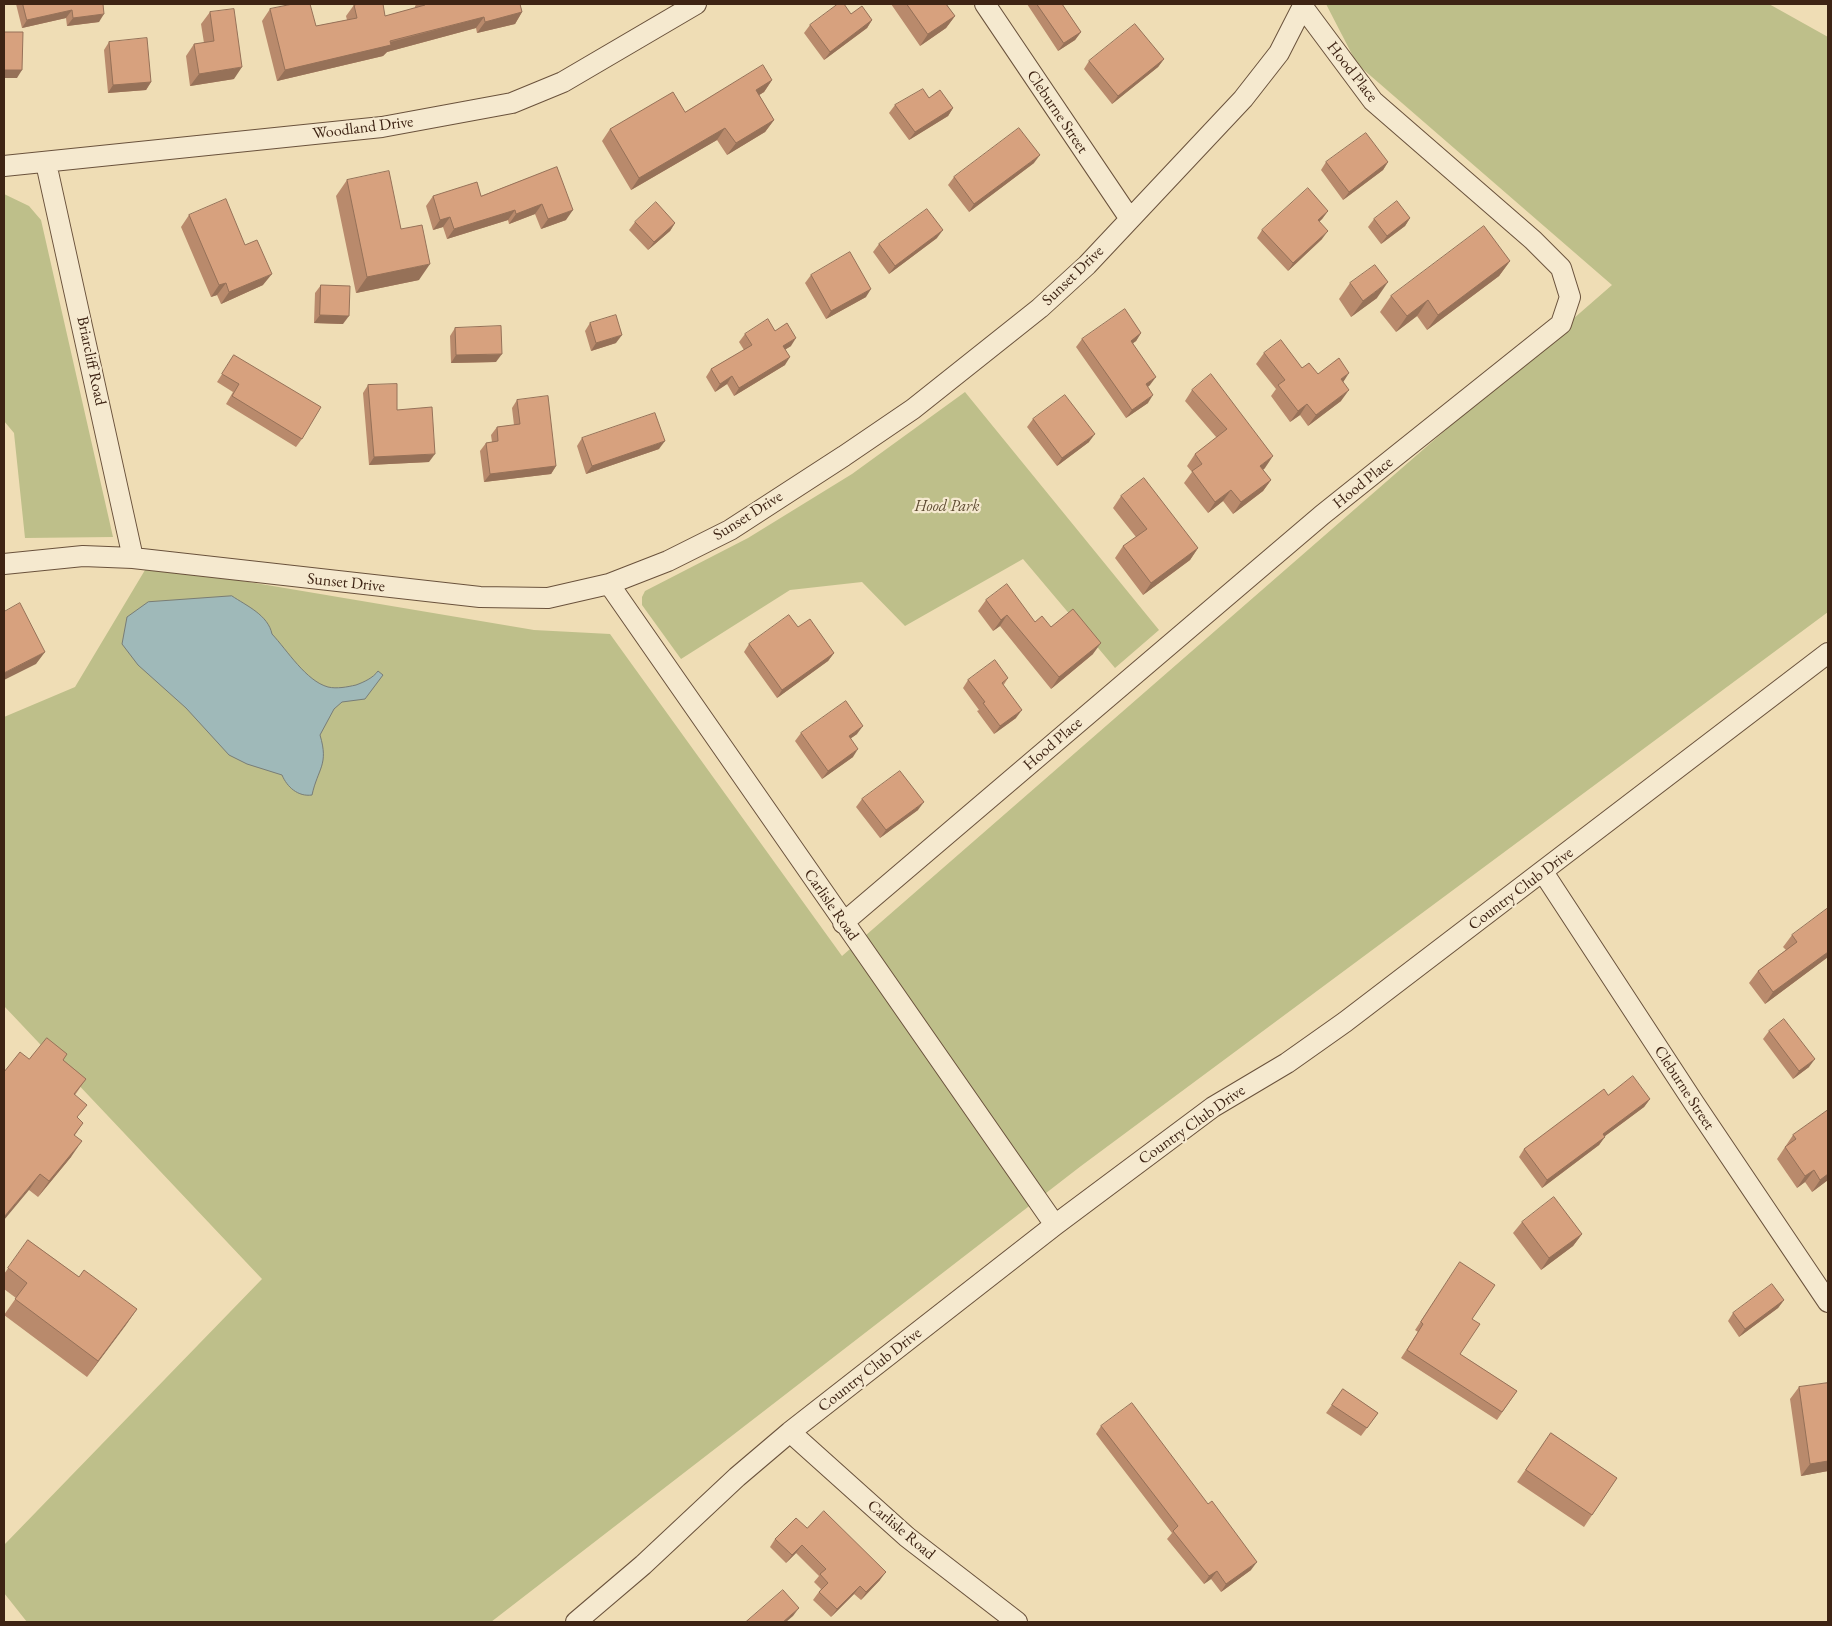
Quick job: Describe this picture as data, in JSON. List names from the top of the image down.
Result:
{
  "streets": {
    "street": [
      "Hood Place",
      "Cleburne Street",
      "Woodland Drive",
      "Sunset Drive",
      "Briarcliff Road",
      "Country Club Drive",
      "Carlisle Road"
    ]
  },
  "crossings": [
    ["Hood Place", "Sunset Drive"],
    ["Hood Place", "Carlisle Road"],
    ["Cleburne Street", "Sunset Drive"],
    ["Cleburne Street", "Country Club Drive"],
    ["Woodland Drive", "Briarcliff Road"],
    ["Sunset Drive", "Briarcliff Road"],
    ["Sunset Drive", "Carlisle Road"],
    ["Country Club Drive", "Carlisle Road"]
  ],
  "parks": ["Hood Park"]
}
